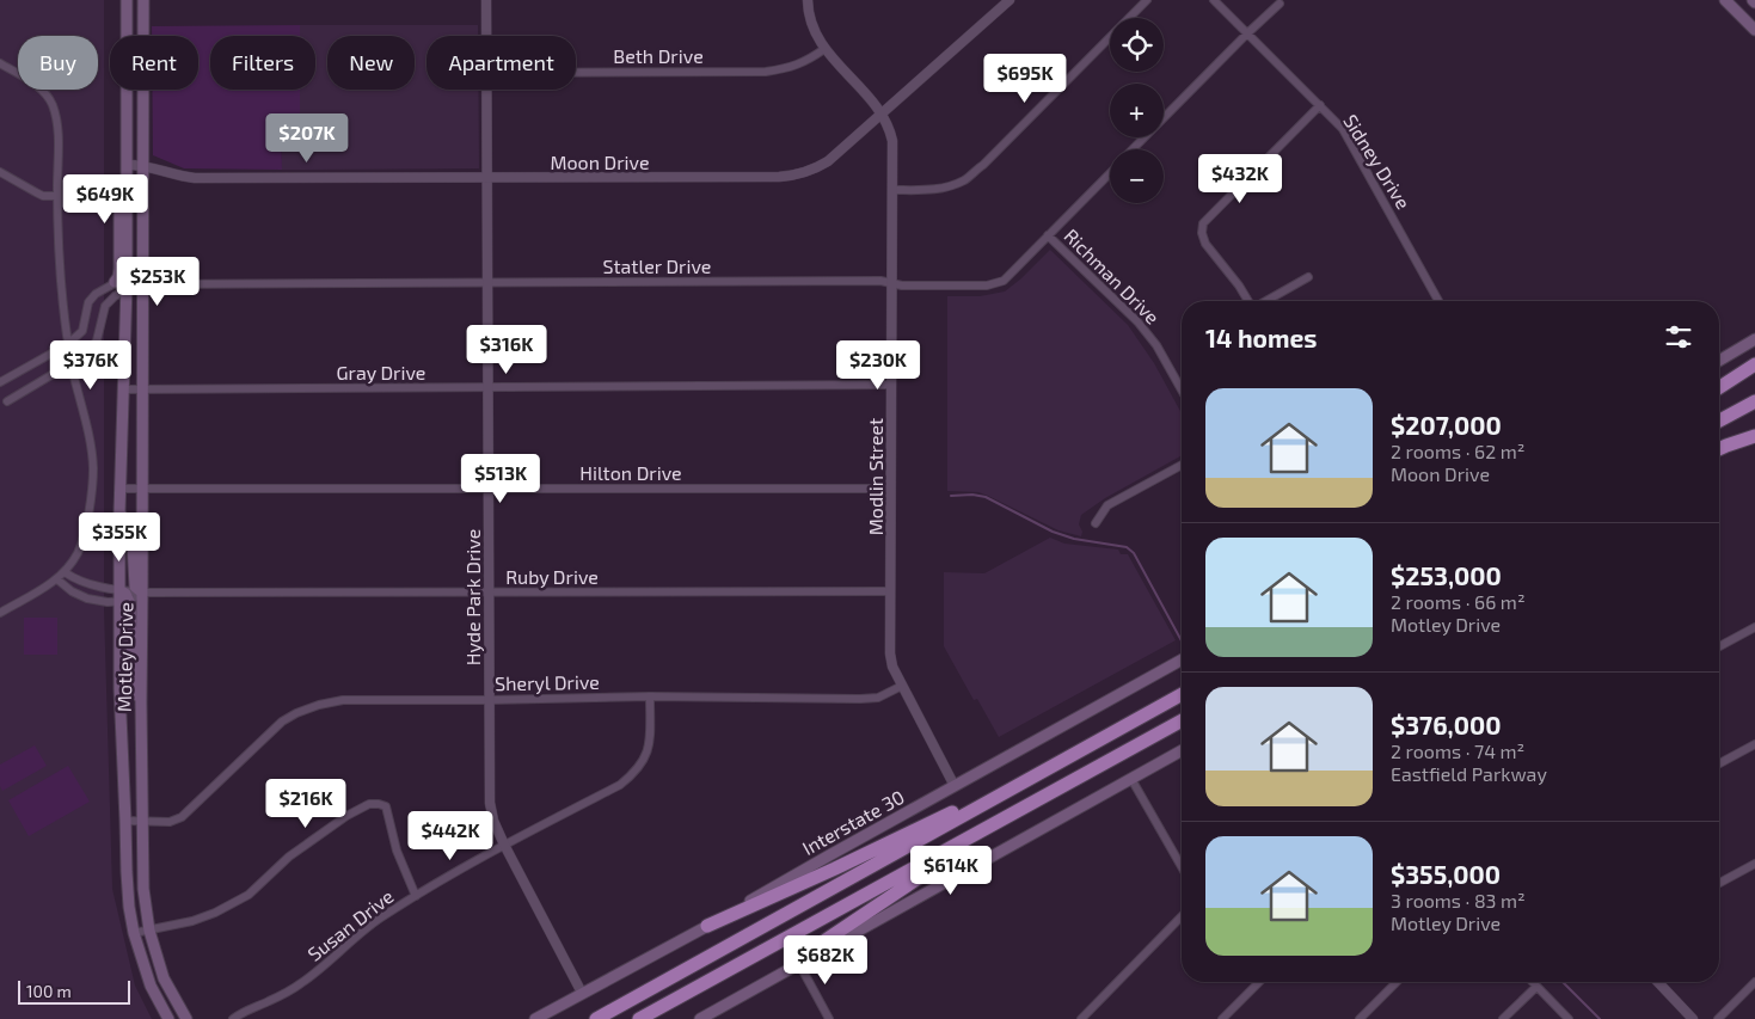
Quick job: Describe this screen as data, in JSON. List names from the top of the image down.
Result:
{
  "streets": {
    "main road": ["Motley Drive", "Interstate 30"],
    "street": [
      "Beth Drive",
      "Moon Drive",
      "Sidney Drive",
      "Statler Drive",
      "Richman Drive",
      "Gray Drive",
      "Hilton Drive",
      "Modlin Street",
      "Ruby Drive",
      "Hyde Park Drive",
      "Sheryl Drive",
      "Susan Drive"
    ]
  },
  "crossings": [
    ["Beth Drive", "Modlin Street"],
    ["Moon Drive", "Modlin Street"],
    ["Moon Drive", "Hyde Park Drive"],
    ["Moon Drive", "Motley Drive"],
    ["Sidney Drive", "Statler Drive"],
    ["Statler Drive", "Richman Drive"],
    ["Statler Drive", "Modlin Street"],
    ["Statler Drive", "Hyde Park Drive"],
    ["Statler Drive", "Motley Drive"],
    ["Gray Drive", "Modlin Street"],
    ["Gray Drive", "Hyde Park Drive"],
    ["Gray Drive", "Motley Drive"],
    ["Hilton Drive", "Modlin Street"],
    ["Hilton Drive", "Hyde Park Drive"],
    ["Hilton Drive", "Motley Drive"],
    ["Modlin Street", "Ruby Drive"],
    ["Modlin Street", "Sheryl Drive"],
    ["Modlin Street", "Interstate 30"],
    ["Ruby Drive", "Hyde Park Drive"],
    ["Ruby Drive", "Motley Drive"],
    ["Hyde Park Drive", "Sheryl Drive"],
    ["Hyde Park Drive", "Interstate 30"],
    ["Hyde Park Drive", "Susan Drive"],
    ["Motley Drive", "Sheryl Drive"],
    ["Sheryl Drive", "Susan Drive"]
  ],
  "scale_bar": "100 m",
  "page": {
    "map_buttons": ["+", "−"],
    "chip": [
      "Buy",
      "Rent",
      "Filters",
      "New",
      "Apartment"
    ],
    "price": [
      "$695K",
      "$207K",
      "$432K",
      "$649K",
      "$253K",
      "$316K",
      "$376K",
      "$230K",
      "$513K",
      "$355K",
      "$216K",
      "$442K",
      "$614K",
      "$682K"
    ],
    "heading": "14 homes",
    "list": [
      {
        "name": "$207,000",
        "note": "2 rooms · 62 m² · Moon Drive"
      },
      {
        "name": "$253,000",
        "note": "2 rooms · 66 m² · Motley Drive"
      },
      {
        "name": "$376,000",
        "note": "2 rooms · 74 m² · Eastfield Parkway"
      },
      {
        "name": "$355,000",
        "note": "3 rooms · 83 m² · Motley Drive"
      }
    ],
    "scale": "100 m"
  }
}
